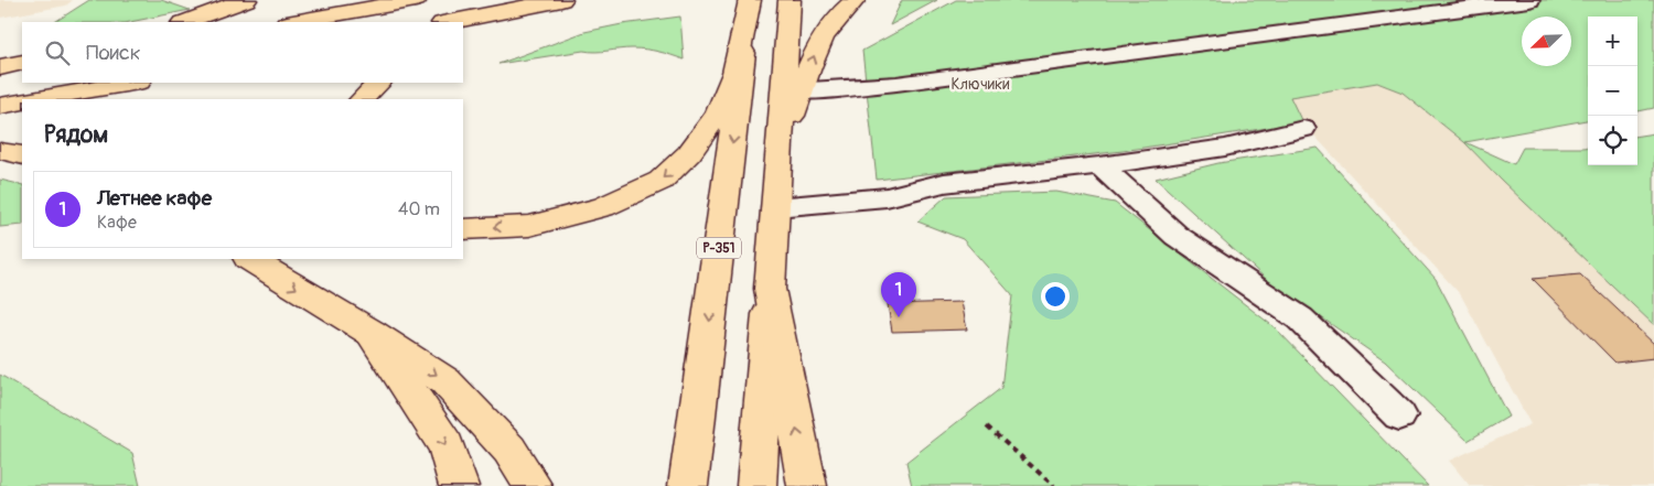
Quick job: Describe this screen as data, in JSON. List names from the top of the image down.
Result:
{
  "streets": {
    "main road": ["Р-351"]
  },
  "parks": ["Ключики"],
  "north": "bottom left",
  "page": {
    "map_buttons": ["+", "−"],
    "search": "Поиск",
    "heading": "Рядом",
    "list": [
      {
        "mark": "1",
        "name": "Летнее кафе",
        "note": "Кафе",
        "value": "40 m"
      }
    ],
    "pins": "1"
  }
}
